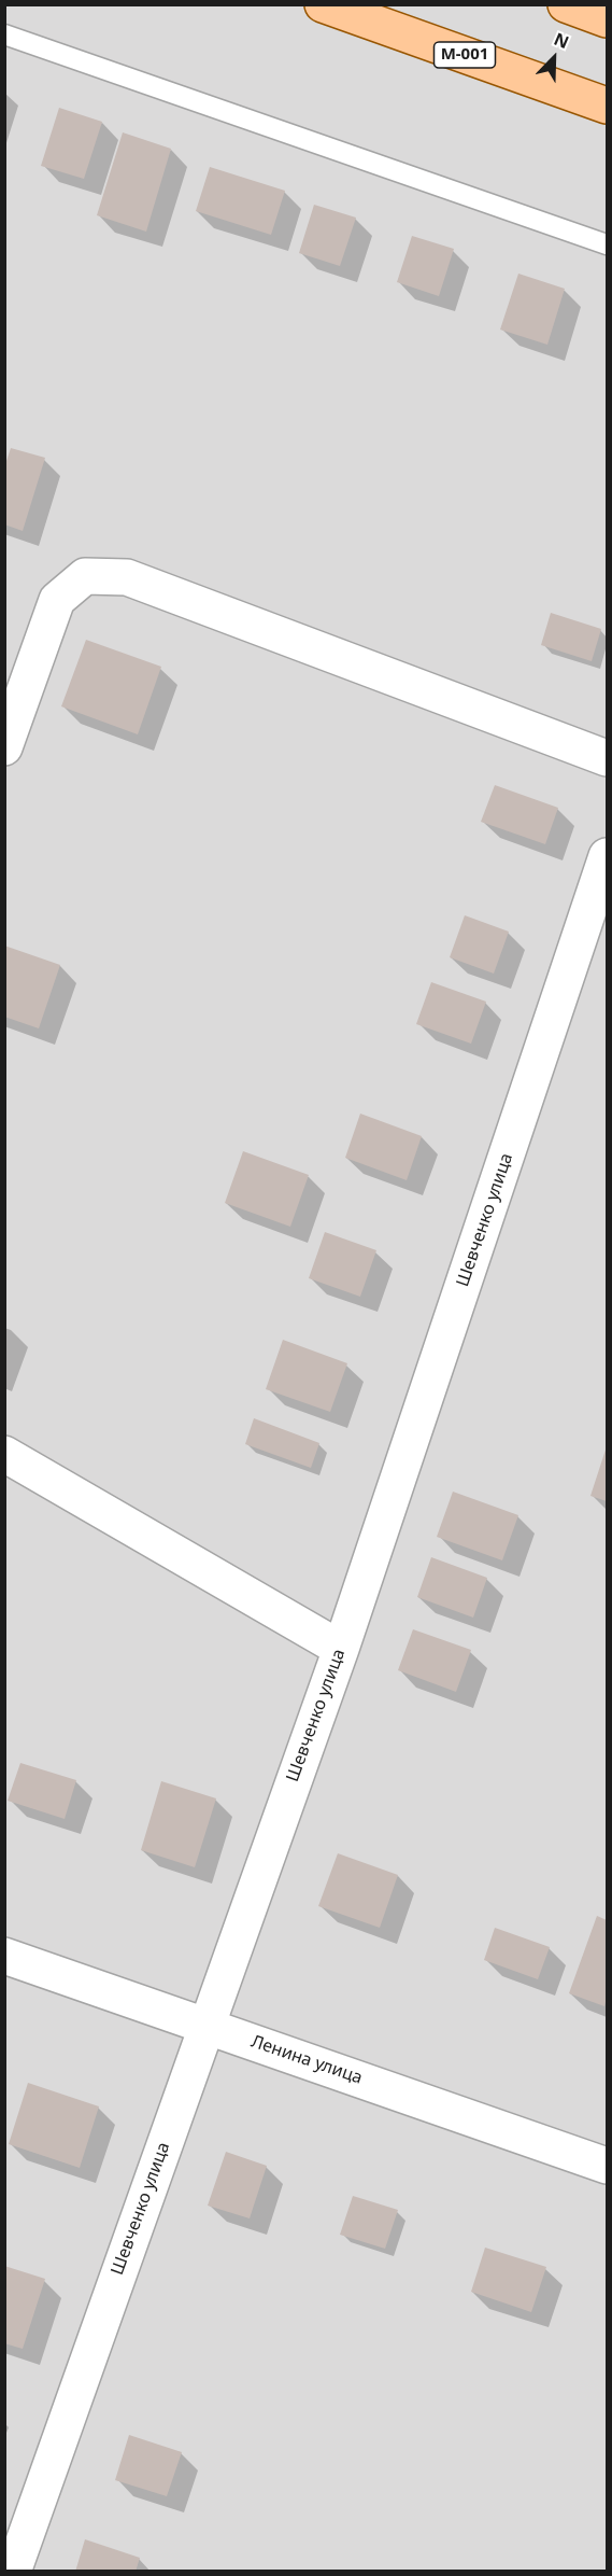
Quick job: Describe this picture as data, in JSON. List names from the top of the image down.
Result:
{
  "streets": {
    "main road": ["M-001"],
    "street": ["Шевченко улица", "Ленина улица"]
  },
  "crossings": [
    ["Шевченко улица", "Ленина улица"]
  ],
  "north": "top right"
}
